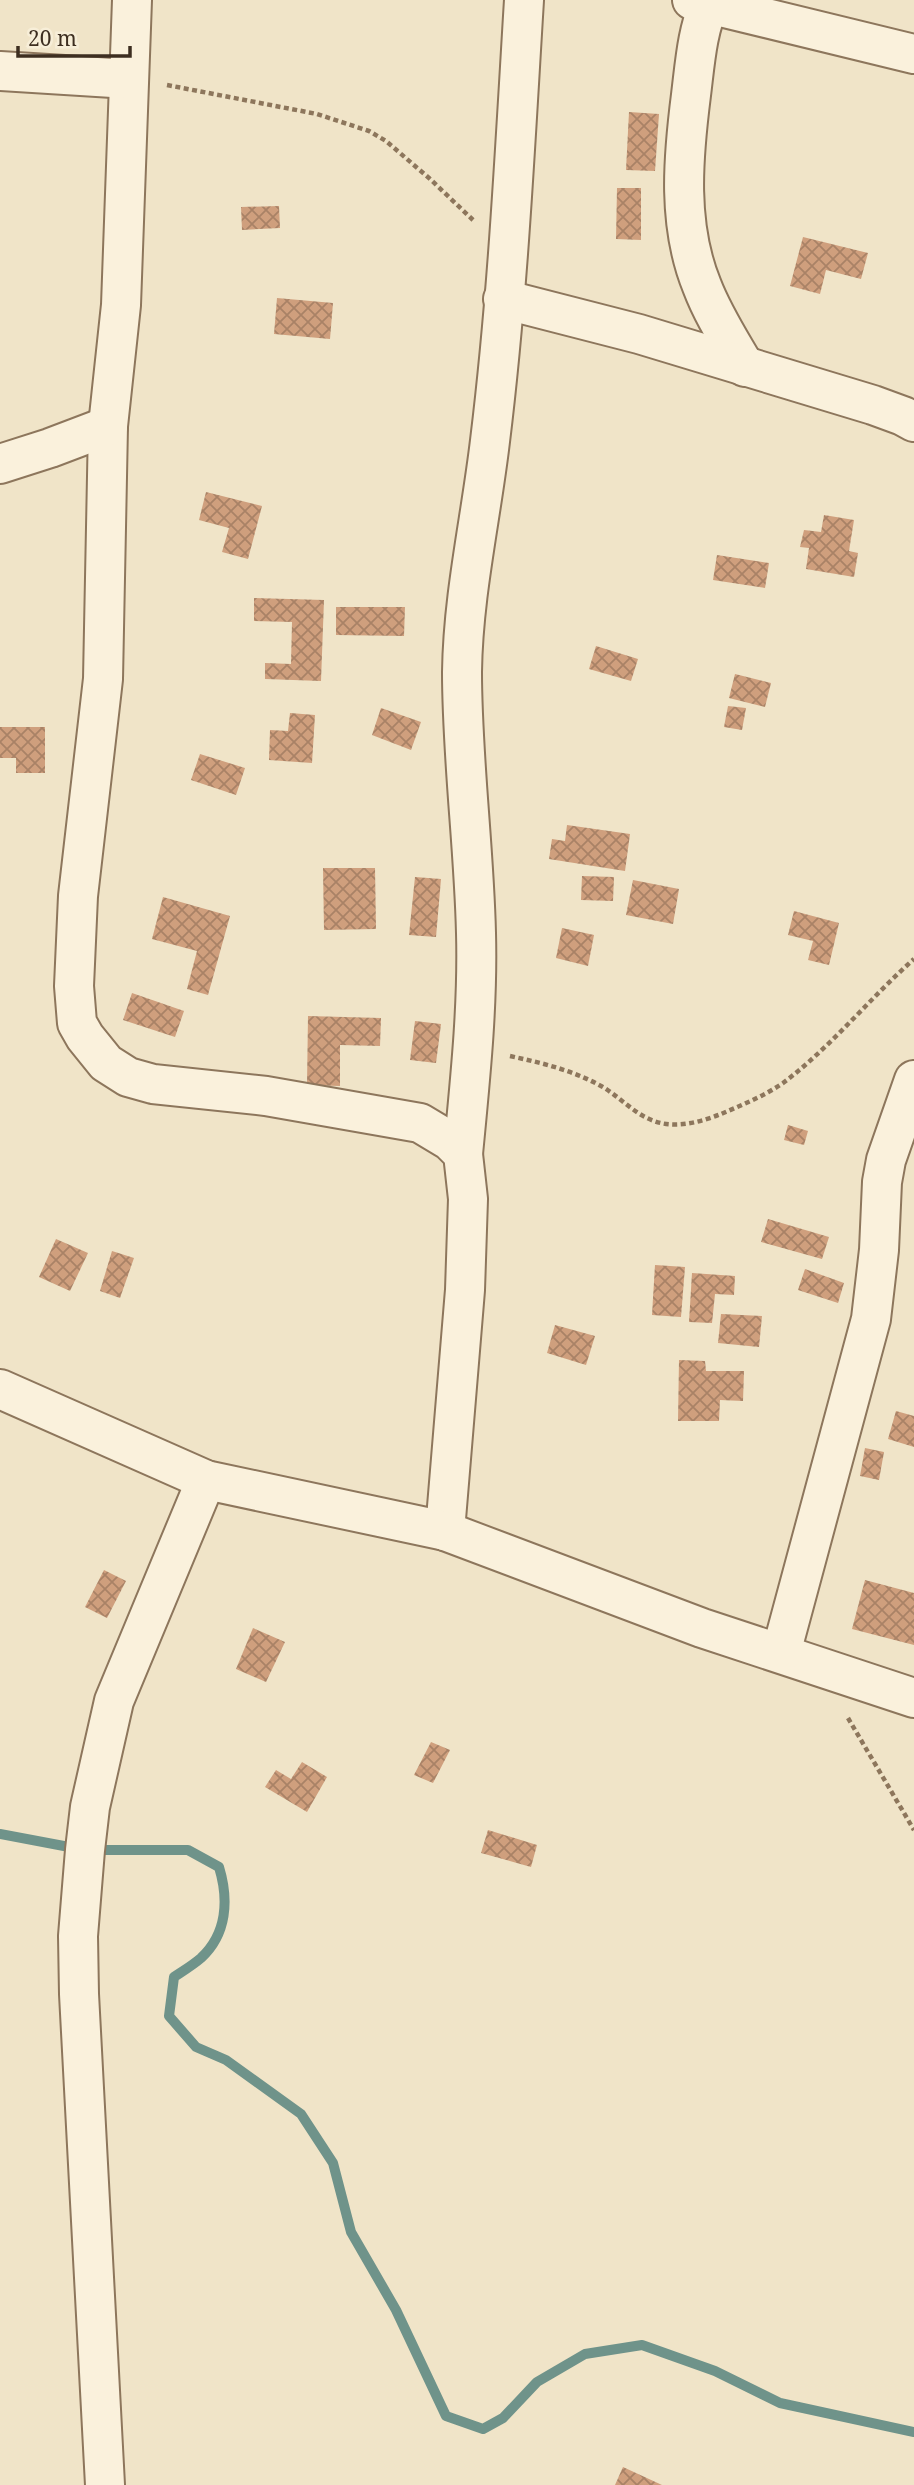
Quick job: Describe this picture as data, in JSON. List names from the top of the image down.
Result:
{
  "scale_bar": "20 m"
}
